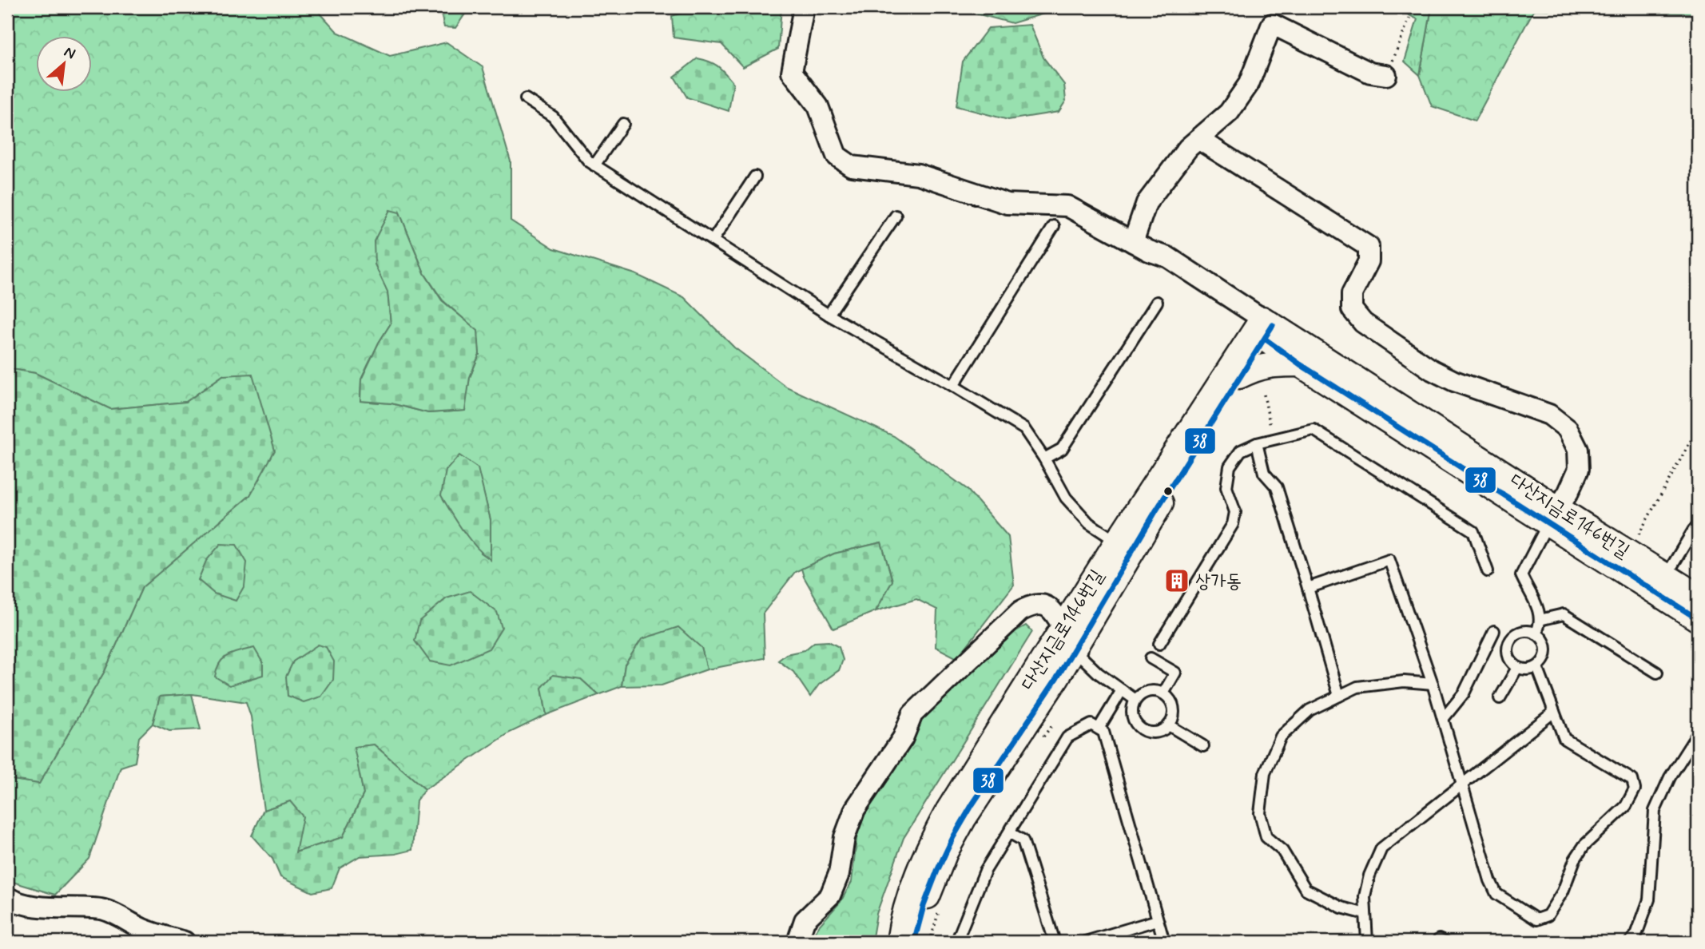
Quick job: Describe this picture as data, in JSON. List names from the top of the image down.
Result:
{
  "streets": {
    "street": ["다산지금로146번길"]
  },
  "places": {
    "building": ["상가동"]
  },
  "lines": ["transit line 38"],
  "north": "top right"
}
